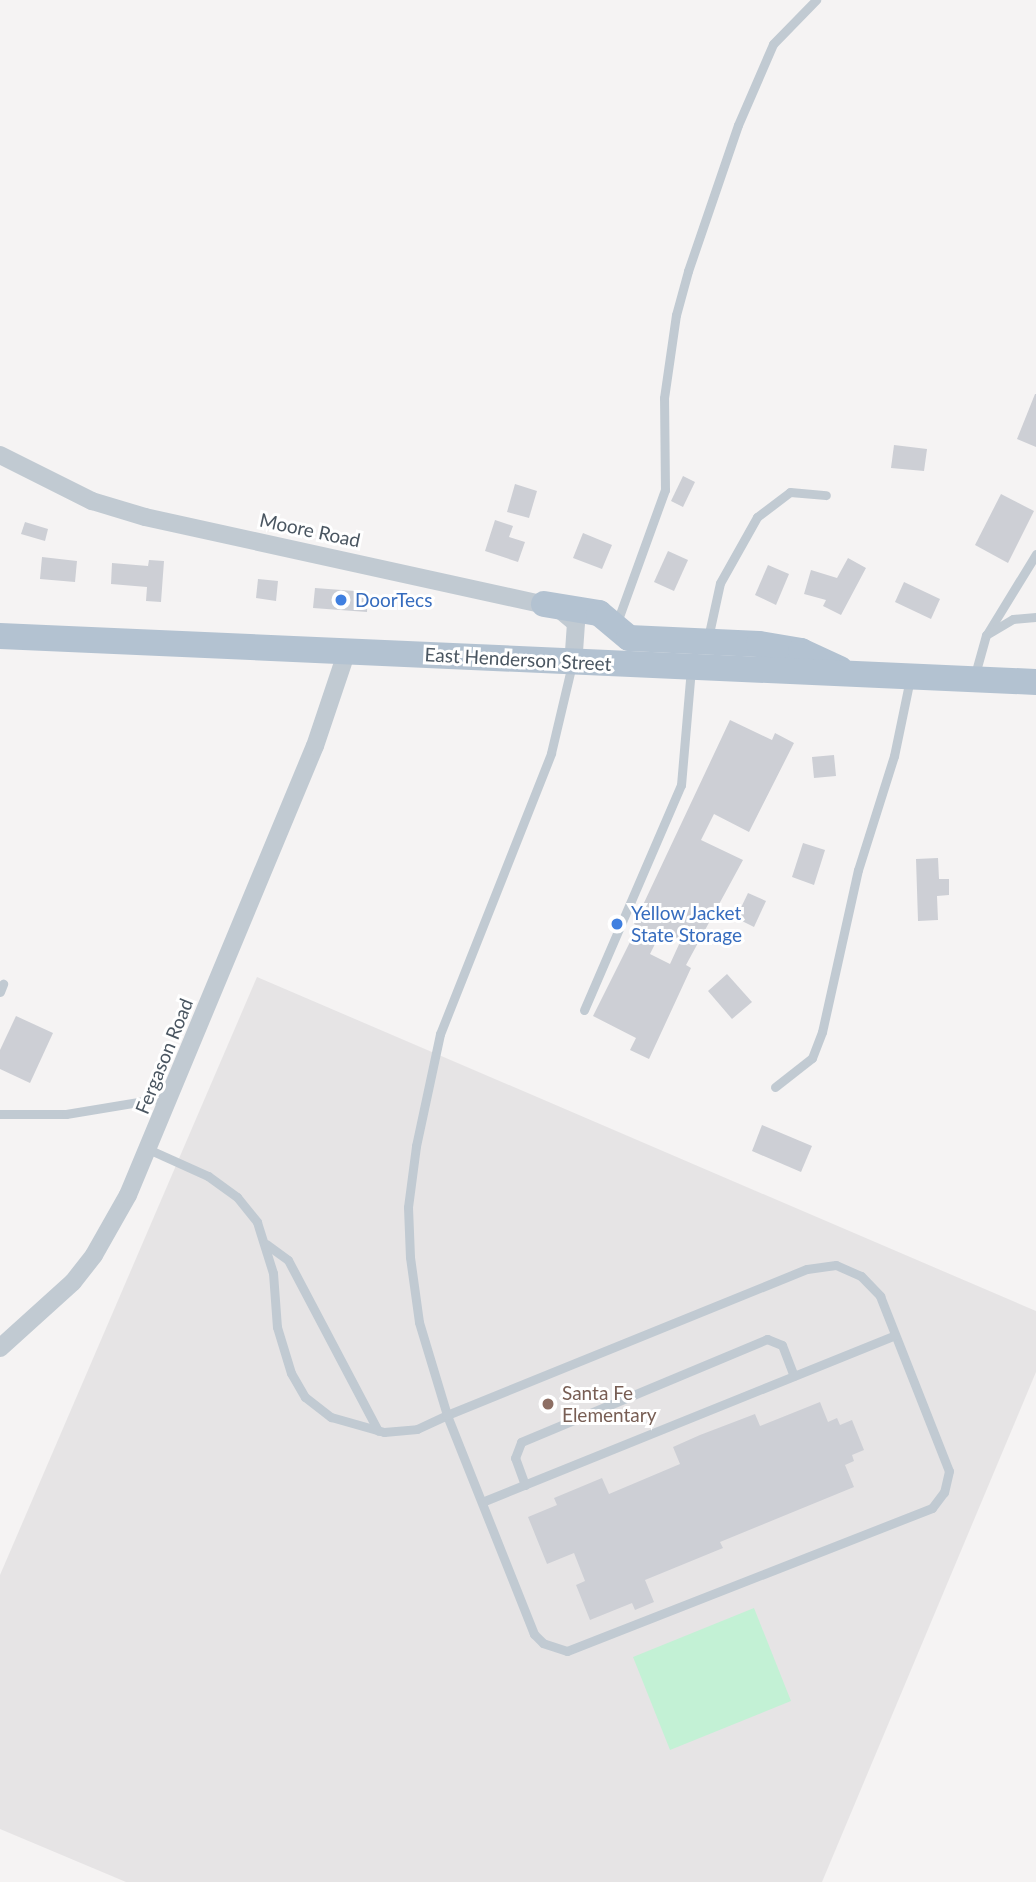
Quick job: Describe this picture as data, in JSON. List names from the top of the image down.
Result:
{
  "streets": {
    "main road": ["East Henderson Street"],
    "street": ["Moore Road", "Fergason Road"]
  },
  "crossings": [
    ["Moore Road", "East Henderson Street"],
    ["East Henderson Street", "Fergason Road"]
  ],
  "places": ["DoorTecs", "Yellow Jacket State Storage", "Santa Fe Elementary"]
}
